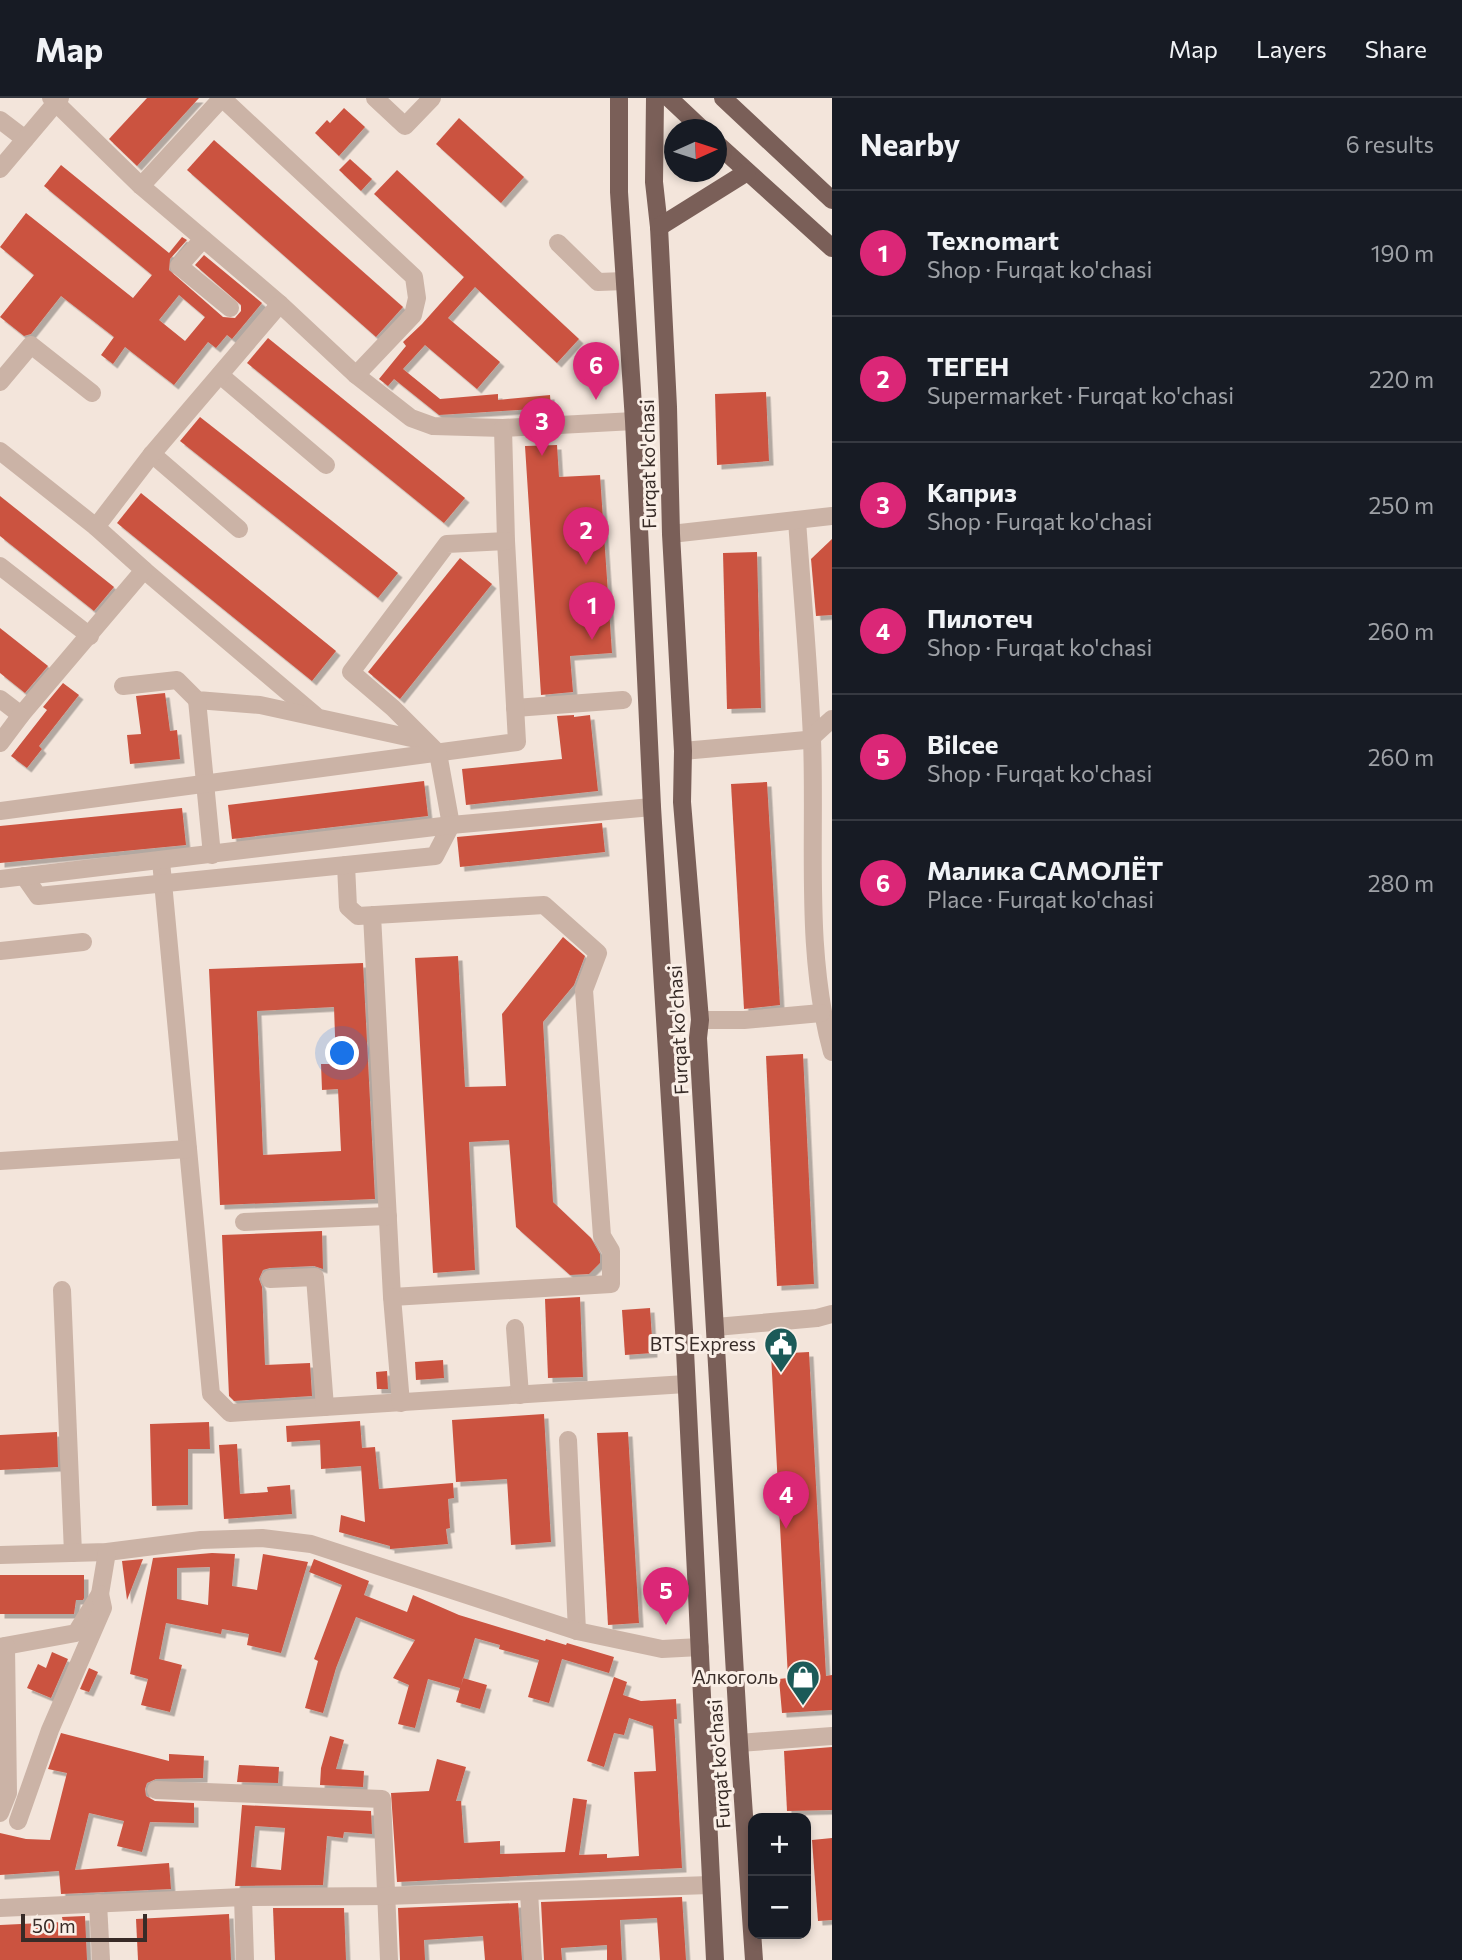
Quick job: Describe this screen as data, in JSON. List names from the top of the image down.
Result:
{
  "streets": {
    "main road": ["Furqat ko'chasi"]
  },
  "places": {
    "public building": ["BTS Express"],
    "shop": ["Алкоголь"]
  },
  "scale_bar": "50 m",
  "north": "right",
  "page": {
    "header": "Map",
    "nav": ["Map", "Layers", "Share"],
    "heading": ["Nearby", "6 results"],
    "list": [
      {
        "mark": "1",
        "name": "Texnomart",
        "note": "Shop · Furqat ko'chasi",
        "value": "190 m"
      },
      {
        "mark": "2",
        "name": "ТЕГЕН",
        "note": "Supermarket · Furqat ko'chasi",
        "value": "220 m"
      },
      {
        "mark": "3",
        "name": "Каприз",
        "note": "Shop · Furqat ko'chasi",
        "value": "250 m"
      },
      {
        "mark": "4",
        "name": "Пилотеч",
        "note": "Shop · Furqat ko'chasi",
        "value": "260 m"
      },
      {
        "mark": "5",
        "name": "Bilcee",
        "note": "Shop · Furqat ko'chasi",
        "value": "260 m"
      },
      {
        "mark": "6",
        "name": "Малика САМОЛЁТ",
        "note": "Place · Furqat ko'chasi",
        "value": "280 m"
      }
    ],
    "pins": [
      "6",
      "3",
      "2",
      "1",
      "4",
      "5"
    ],
    "map_buttons": ["+", "−"],
    "scale": "50 m"
  }
}
